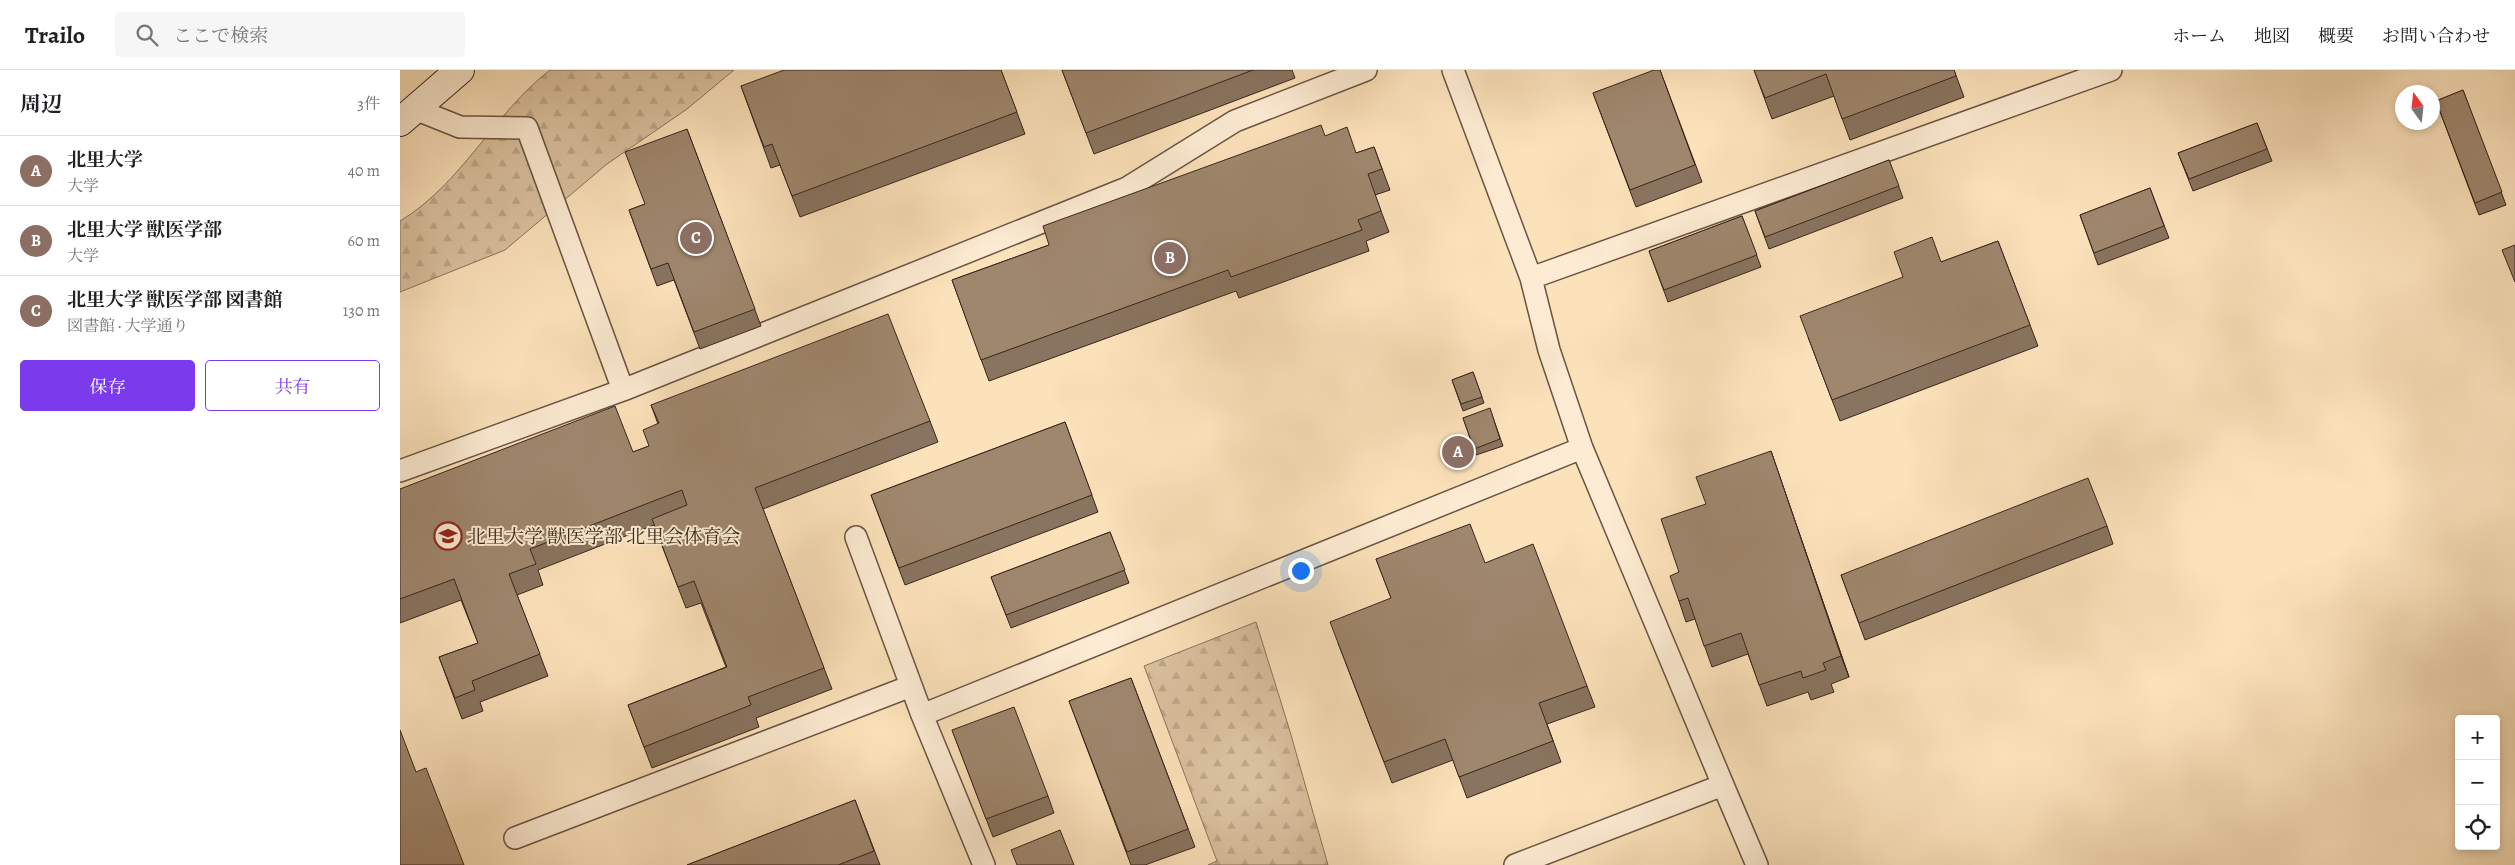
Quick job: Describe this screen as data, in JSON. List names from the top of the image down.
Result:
{
  "places": {
    "school or university": ["北里大学 獣医学部 北里会体育会"]
  },
  "north": "top",
  "page": {
    "header": "Trailo",
    "search": "ここで検索",
    "nav": [
      "ホーム",
      "地図",
      "概要",
      "お問い合わせ"
    ],
    "heading": ["周辺", "3件"],
    "list": [
      {
        "mark": "A",
        "name": "北里大学",
        "note": "大学",
        "value": "40 m"
      },
      {
        "mark": "B",
        "name": "北里大学 獣医学部",
        "note": "大学",
        "value": "60 m"
      },
      {
        "mark": "C",
        "name": "北里大学 獣医学部 図書館",
        "note": "図書館 · 大学通り",
        "value": "130 m"
      }
    ],
    "pins": ["C", "B", "A"],
    "buttons": ["保存", "共有"],
    "map_buttons": ["+", "−"]
  }
}
